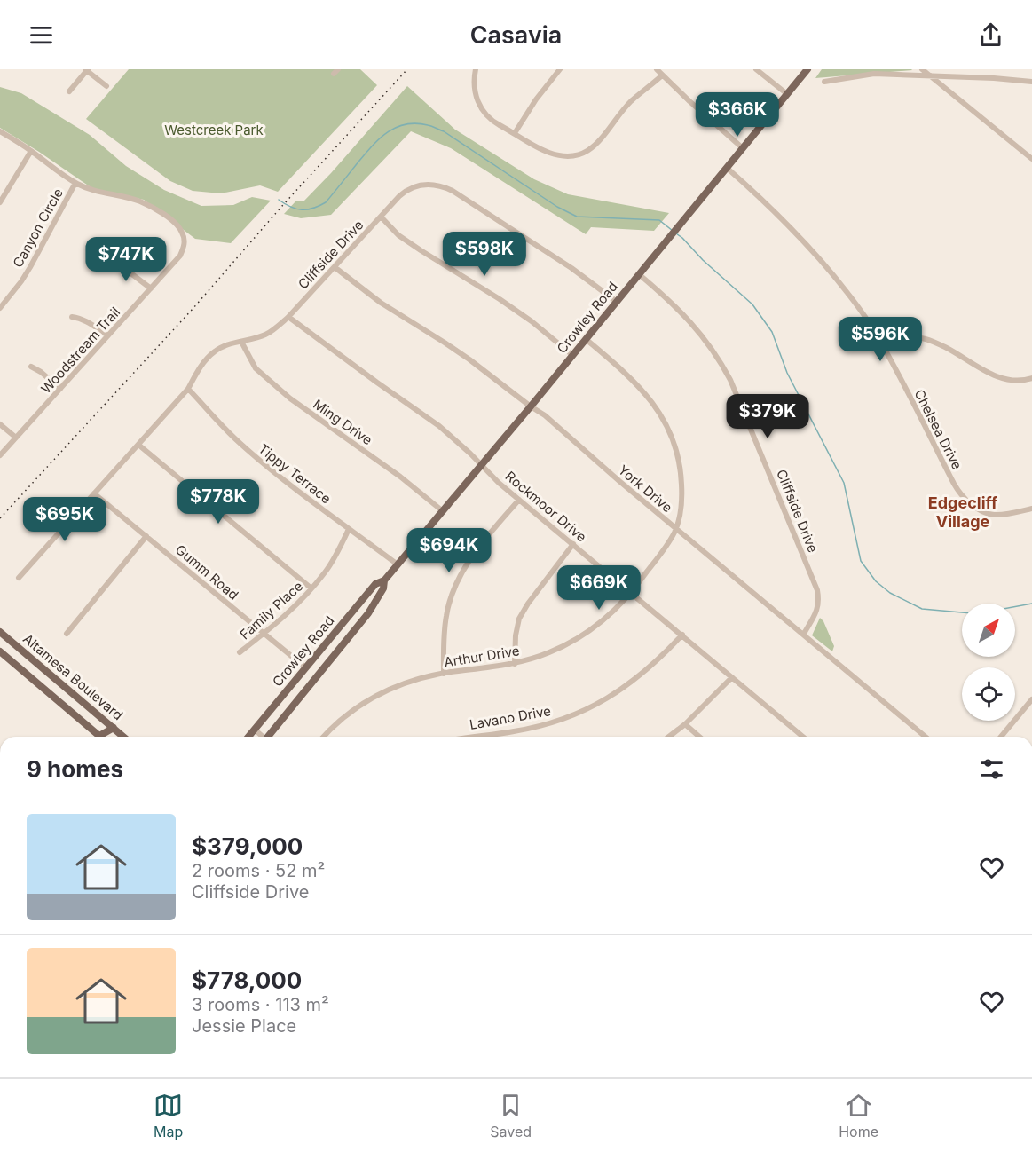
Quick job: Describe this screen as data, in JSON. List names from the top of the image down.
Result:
{
  "streets": {
    "main road": ["Crowley Road", "Altamesa Boulevard"],
    "street": [
      "Canyon Circle",
      "Cliffside Drive",
      "Woodstream Trail",
      "Ming Drive",
      "Chelsea Drive",
      "Tippy Terrace",
      "York Drive",
      "Rockmoor Drive",
      "Gumm Road",
      "Family Place",
      "Arthur Drive",
      "Lavano Drive"
    ]
  },
  "crossings": [
    ["Canyon Circle", "Woodstream Trail"],
    ["Cliffside Drive", "Crowley Road"],
    ["Cliffside Drive", "Ming Drive"],
    ["Cliffside Drive", "Tippy Terrace"],
    ["Cliffside Drive", "York Drive"],
    ["Cliffside Drive", "Rockmoor Drive"],
    ["Cliffside Drive", "Gumm Road"],
    ["Crowley Road", "Ming Drive"],
    ["Crowley Road", "Chelsea Drive"],
    ["Crowley Road", "Tippy Terrace"],
    ["Crowley Road", "York Drive"],
    ["Crowley Road", "Rockmoor Drive"],
    ["Crowley Road", "Gumm Road"],
    ["Crowley Road", "Arthur Drive"],
    ["Tippy Terrace", "Family Place"],
    ["York Drive", "Arthur Drive"],
    ["Rockmoor Drive", "Arthur Drive"],
    ["Rockmoor Drive", "Lavano Drive"],
    ["Gumm Road", "Family Place"]
  ],
  "districts": ["Edgecliff Village"],
  "parks": ["Westcreek Park"],
  "north": "top right",
  "page": {
    "header": "Casavia",
    "price": [
      "$366K",
      "$598K",
      "$747K",
      "$596K",
      "$379K",
      "$778K",
      "$695K",
      "$694K",
      "$669K"
    ],
    "heading": "9 homes",
    "list": [
      {
        "name": "$379,000",
        "note": "2 rooms · 52 m² · Cliffside Drive"
      },
      {
        "name": "$778,000",
        "note": "3 rooms · 113 m² · Jessie Place"
      }
    ],
    "tabs": ["Map", "Saved", "Home"]
  }
}
